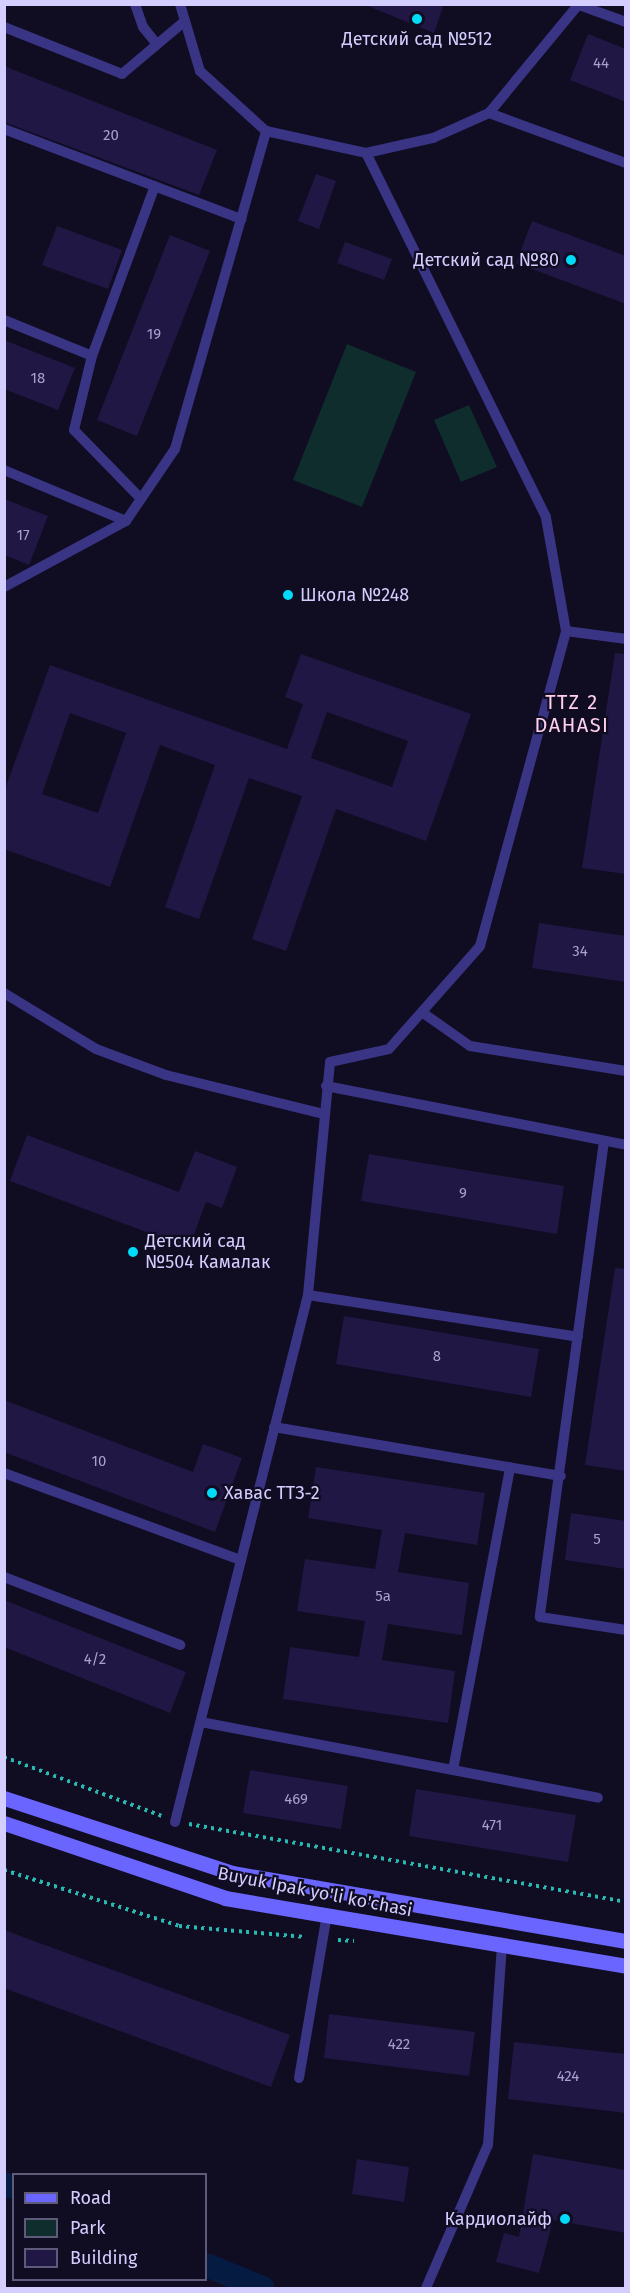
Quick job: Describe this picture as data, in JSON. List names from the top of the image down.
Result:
{
  "streets": {
    "main road": ["Buyuk Ipak yo'li ko'chasi"]
  },
  "districts": ["TTZ 2 DAHASI"],
  "places": [
    "Детский сад №512",
    "Детский сад №80",
    "Школа №248",
    "Детский сад №504 Камалак",
    "Хавас ТТЗ-2",
    "Кардиолайф"
  ],
  "house_numbers": [
    "44",
    "20",
    "19",
    "18",
    "17",
    "34",
    "9",
    "8",
    "10",
    "5",
    "5а",
    "4/2",
    "469",
    "471",
    "422",
    "424"
  ],
  "legend": ["Road", "Park", "Building"]
}
